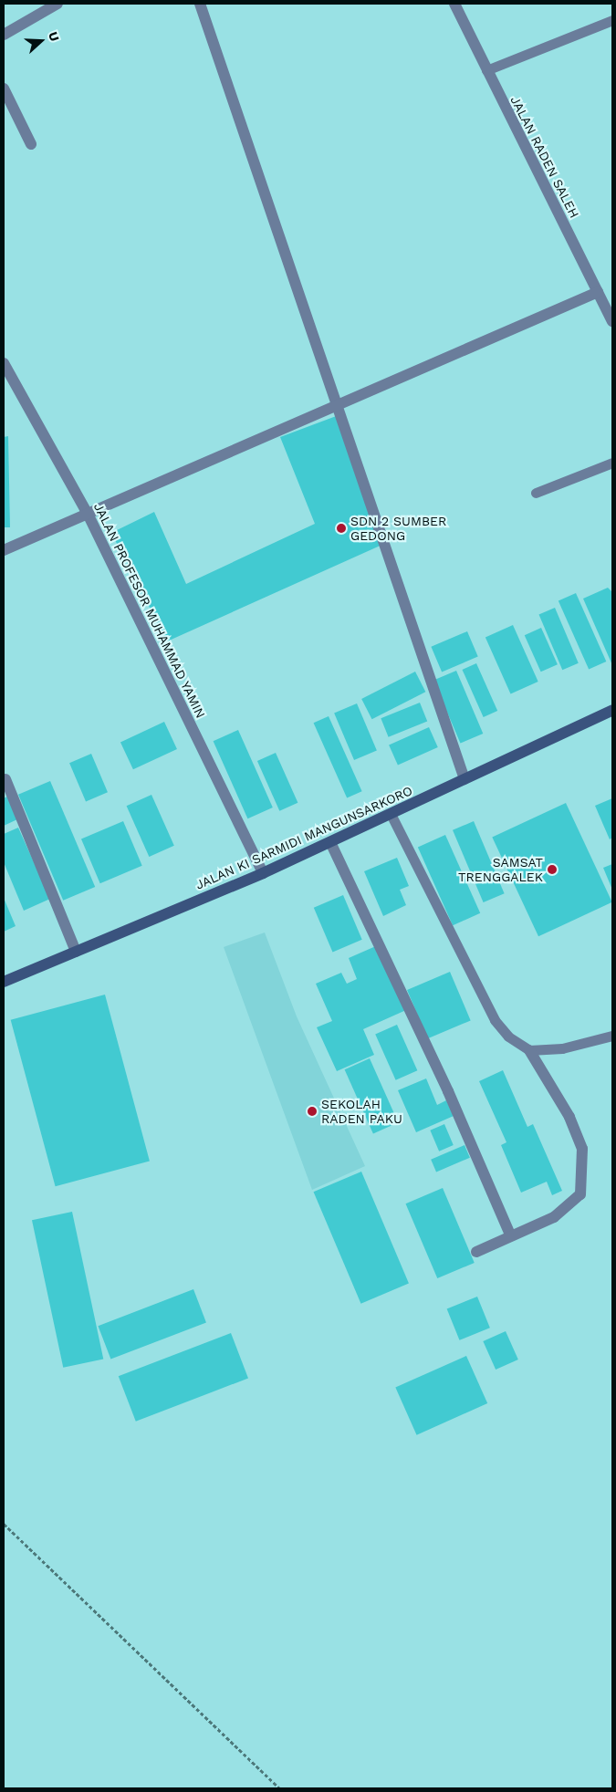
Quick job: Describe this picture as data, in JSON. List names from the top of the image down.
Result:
{
  "streets": {
    "main road": ["JALAN KI SARMIDI MANGUNSARKORO"],
    "street": ["JALAN RADEN SALEH", "JALAN PROFESOR MUHAMMAD YAMIN"]
  },
  "crossings": [
    ["JALAN PROFESOR MUHAMMAD YAMIN", "JALAN KI SARMIDI MANGUNSARKORO"]
  ],
  "places": ["SDN 2 SUMBER GEDONG", "SAMSAT TRENGGALEK", "SEKOLAH RADEN PAKU"],
  "north": "right"
}
